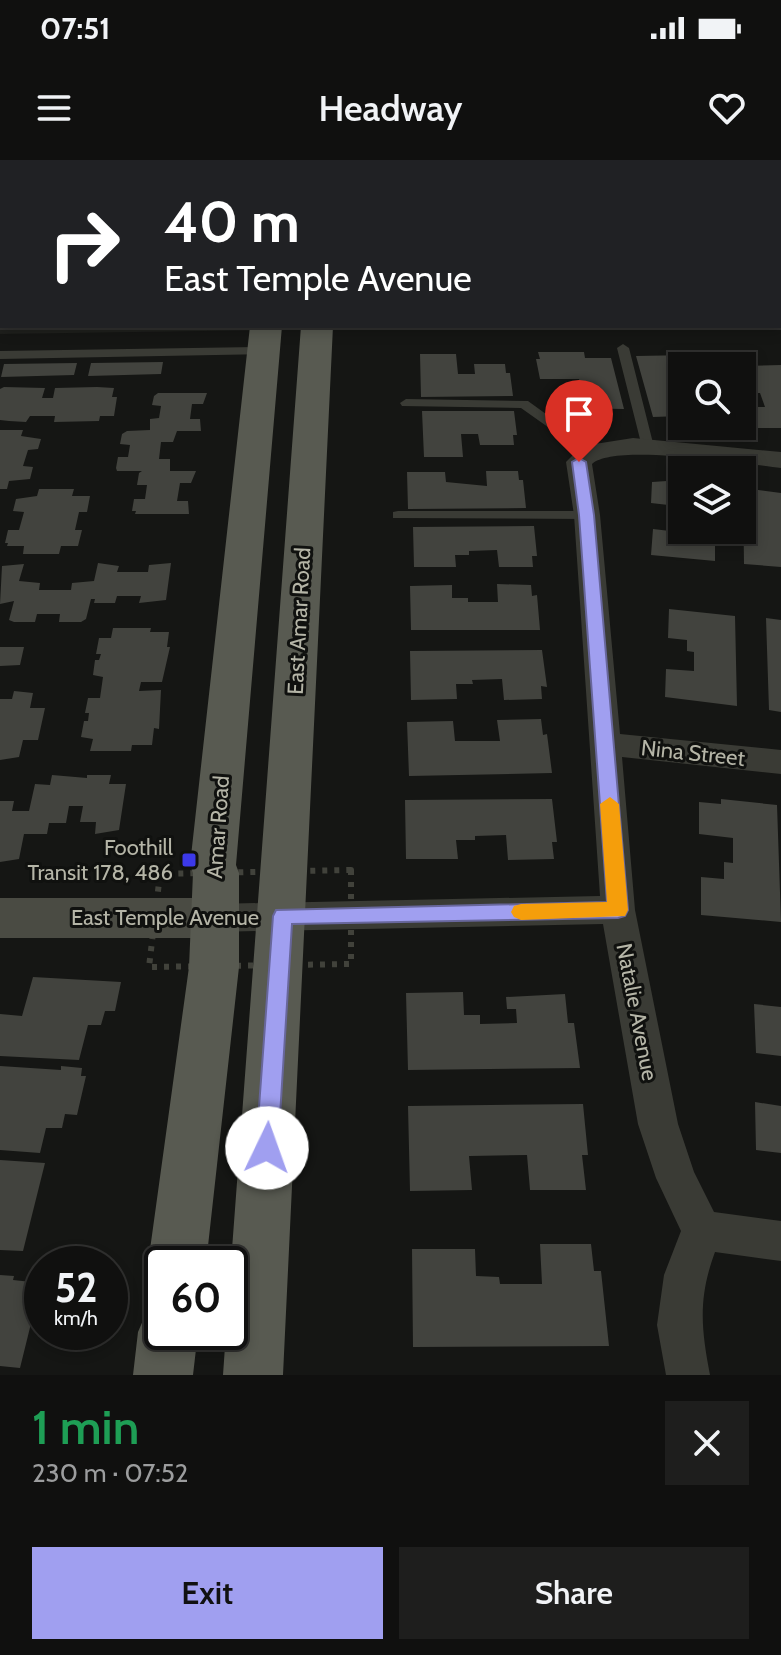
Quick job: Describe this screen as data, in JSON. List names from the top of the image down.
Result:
{
  "streets": {
    "main road": ["East Amar Road", "Amar Road", "East Temple Avenue"],
    "street": ["Nina Street", "Natalie Avenue"]
  },
  "crossings": [
    ["East Amar Road", "East Temple Avenue"],
    ["Nina Street", "Natalie Avenue"],
    ["Amar Road", "East Temple Avenue"],
    ["East Temple Avenue", "Natalie Avenue"]
  ],
  "places": {
    "transit": ["Foothill Transit 178, 486"]
  },
  "page": {
    "status": "07:51",
    "header": "Headway",
    "turn": ["40 m", "East Temple Avenue"],
    "speed": "52 km/h",
    "limit": "60",
    "heading": ["1 min", "230 m · 07:52"],
    "buttons": ["Exit", "Share"]
  }
}
